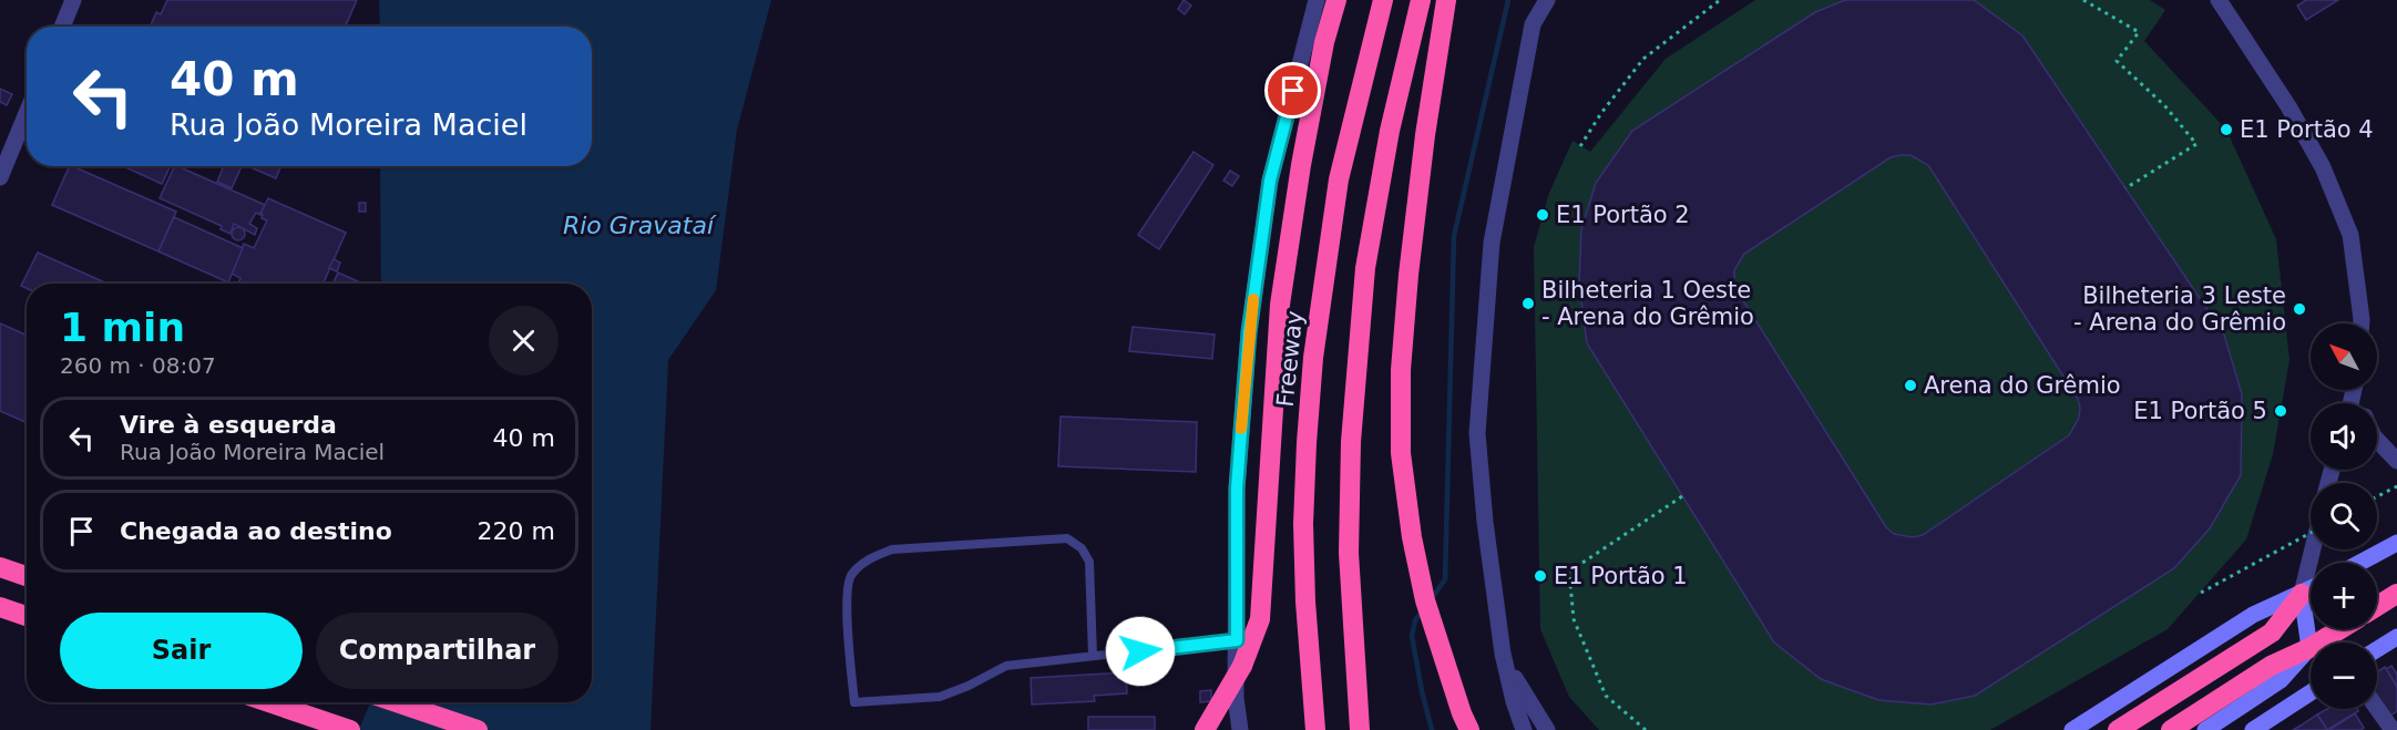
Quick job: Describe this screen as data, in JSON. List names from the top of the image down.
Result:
{
  "streets": {
    "highway": ["Freeway"]
  },
  "water": ["Rio Gravataí"],
  "places": [
    "E1 Portão 4",
    "E1 Portão 2",
    "Bilheteria 1 Oeste - Arena do Grêmio",
    "Bilheteria 3 Leste - Arena do Grêmio",
    "Arena do Grêmio",
    "E1 Portão 5",
    "E1 Portão 1"
  ],
  "north": "top left",
  "page": {
    "turn": ["40 m", "Rua João Moreira Maciel"],
    "heading": ["1 min", "260 m · 08:07"],
    "map_buttons": ["+", "−"],
    "list": [
      {
        "name": "Vire à esquerda",
        "note": "Rua João Moreira Maciel",
        "value": "40 m"
      },
      {
        "name": "Chegada ao destino",
        "value": "220 m"
      }
    ],
    "buttons": ["Sair", "Compartilhar"]
  }
}
